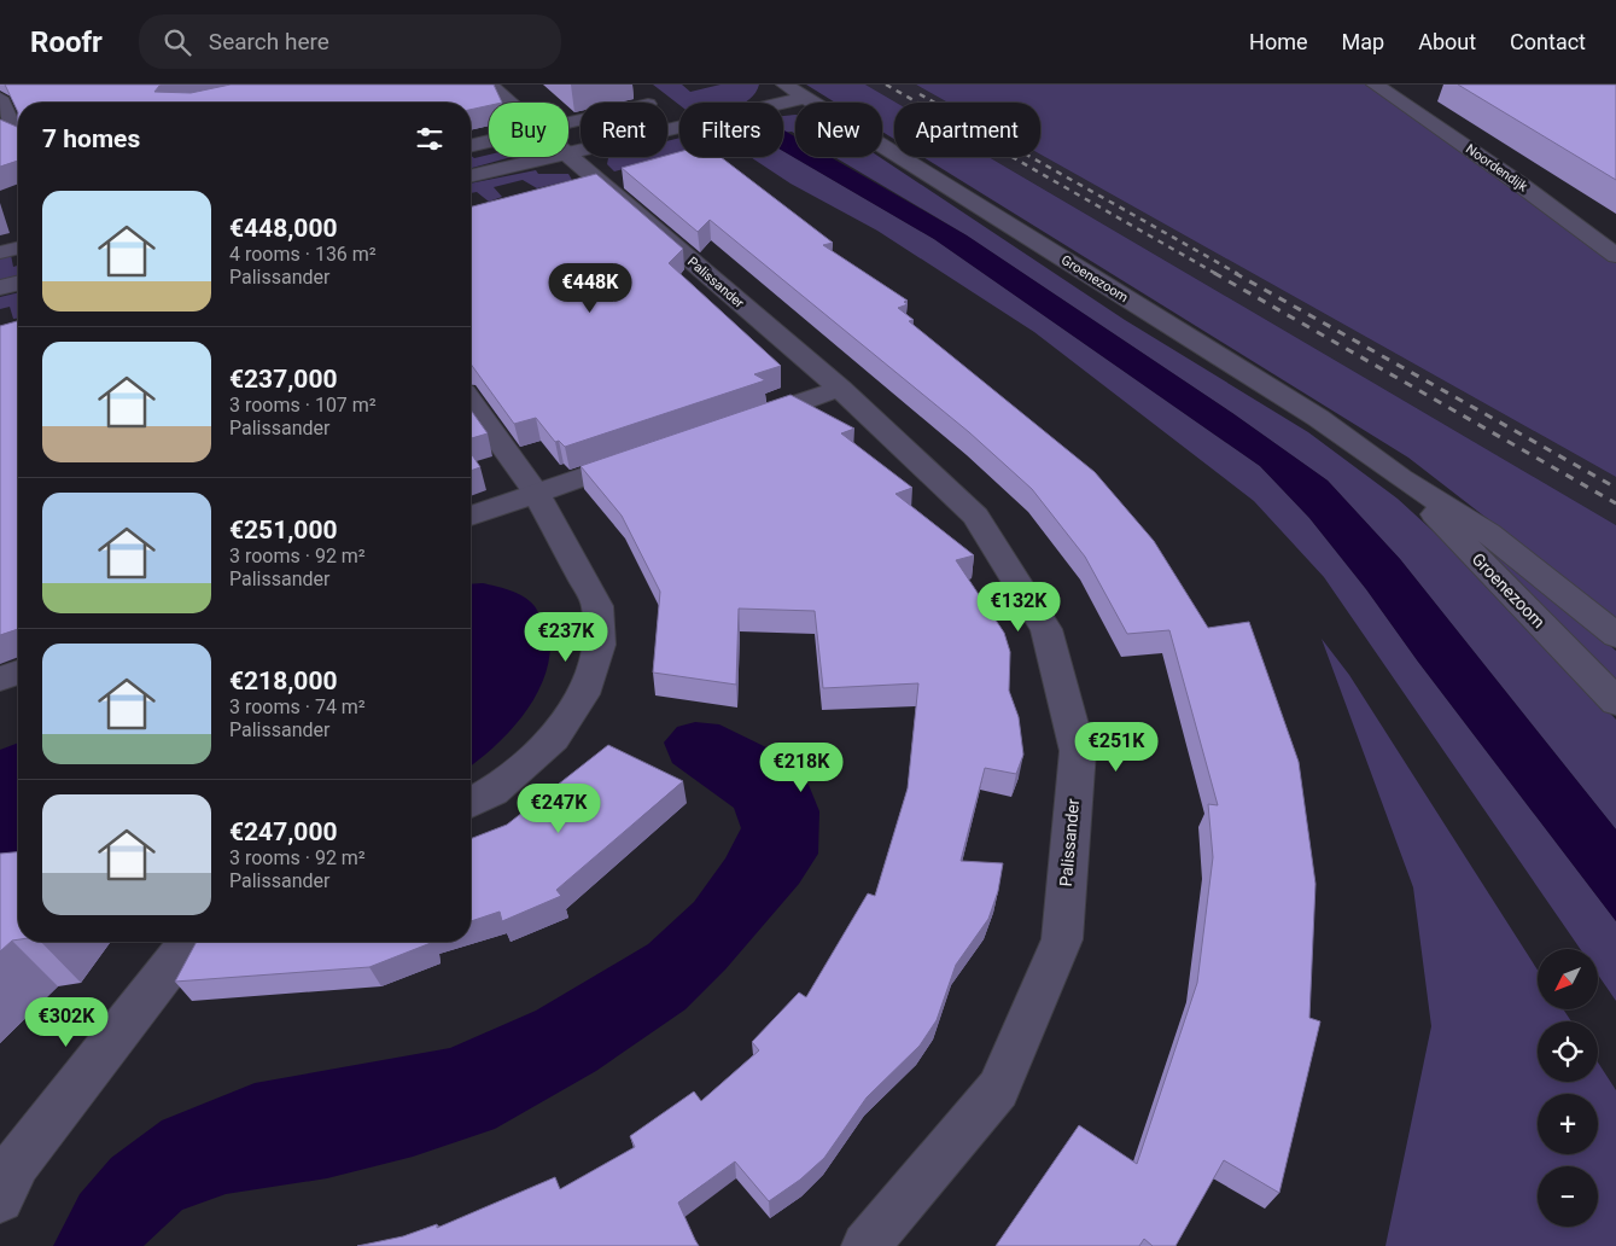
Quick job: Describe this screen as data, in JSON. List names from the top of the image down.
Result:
{
  "streets": {
    "street": ["Noordendijk", "Groenezoom", "Palissander"]
  },
  "north": "bottom left",
  "page": {
    "header": "Roofr",
    "search": "Search here",
    "nav": [
      "Home",
      "Map",
      "About",
      "Contact"
    ],
    "chip": [
      "Buy",
      "Rent",
      "Filters",
      "New",
      "Apartment"
    ],
    "heading": "7 homes",
    "list": [
      {
        "name": "€448,000",
        "note": "4 rooms · 136 m² · Palissander"
      },
      {
        "name": "€237,000",
        "note": "3 rooms · 107 m² · Palissander"
      },
      {
        "name": "€251,000",
        "note": "3 rooms · 92 m² · Palissander"
      },
      {
        "name": "€218,000",
        "note": "3 rooms · 74 m² · Palissander"
      },
      {
        "name": "€247,000",
        "note": "3 rooms · 92 m² · Palissander"
      }
    ],
    "price": [
      "€448K",
      "€132K",
      "€237K",
      "€251K",
      "€218K",
      "€247K",
      "€302K"
    ],
    "map_buttons": ["+", "−"]
  }
}
